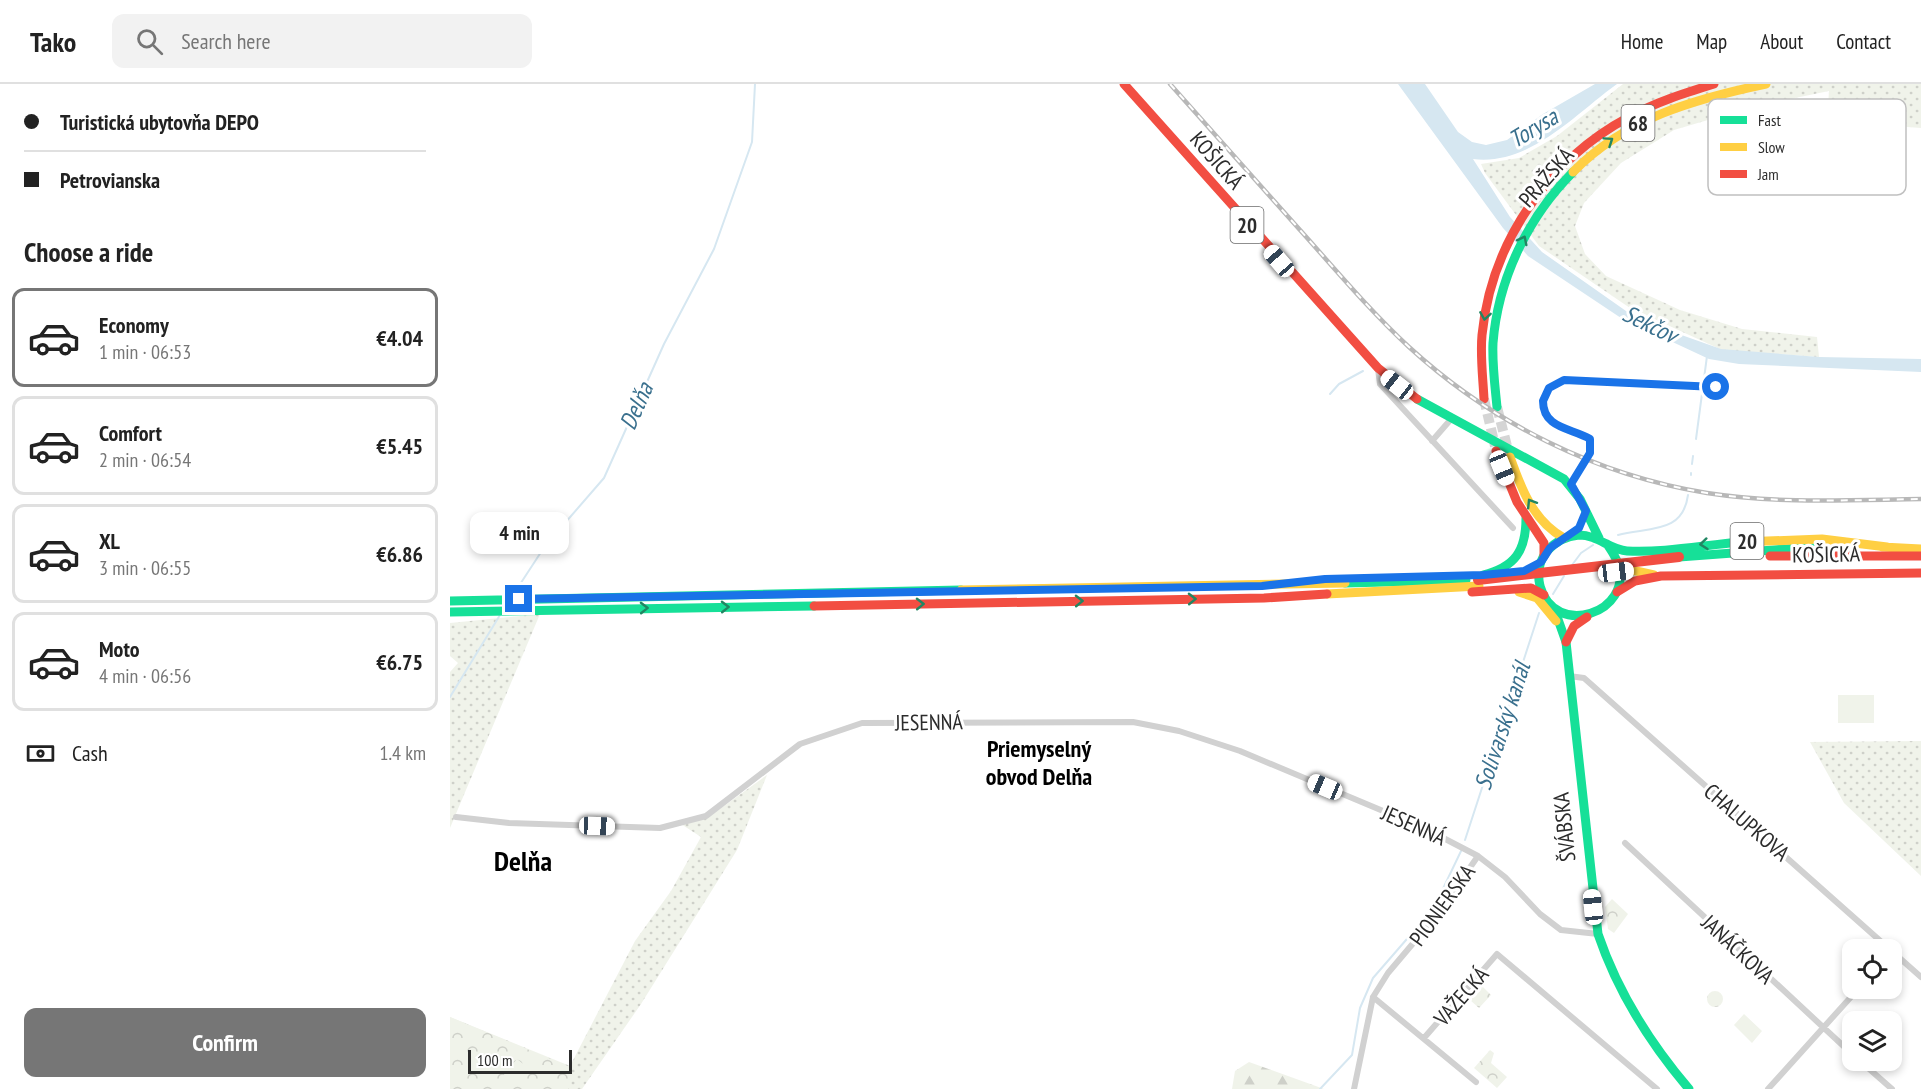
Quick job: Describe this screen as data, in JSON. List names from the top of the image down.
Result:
{
  "streets": {
    "main road": [
      "68",
      "KOŠICKÁ",
      "PRAŽSKÁ",
      "20",
      "ŠVÁBSKA"
    ],
    "street": [
      "JESENNÁ",
      "CHALUPKOVA",
      "PIONIERSKA",
      "JANÁČKOVA",
      "VAŽECKÁ"
    ]
  },
  "crossings": [
    ["KOŠICKÁ", "20"],
    ["KOŠICKÁ", "ŠVÁBSKA"],
    ["20", "ŠVÁBSKA"],
    ["JESENNÁ", "PIONIERSKA"],
    ["CHALUPKOVA", "ŠVÁBSKA"],
    ["ŠVÁBSKA", "PIONIERSKA"],
    ["PIONIERSKA", "VAŽECKÁ"]
  ],
  "districts": ["Priemyselný obvod Delňa", "Delňa"],
  "water": [
    "Torysa",
    "Sekčov",
    "Delňa",
    "Solivarský kanál"
  ],
  "legend": ["Fast", "Slow", "Jam"],
  "scale_bar": "100 m",
  "page": {
    "header": "Tako",
    "search": "Search here",
    "nav": [
      "Home",
      "Map",
      "About",
      "Contact"
    ],
    "banner": ["Turistická ubytovňa DEPO", "Petrovianska"],
    "heading": "Choose a ride",
    "list": [
      {
        "name": "Economy",
        "note": "1 min · 06:53",
        "value": "€4.04"
      },
      {
        "name": "Comfort",
        "note": "2 min · 06:54",
        "value": "€5.45"
      },
      {
        "name": "XL",
        "note": "3 min · 06:55",
        "value": "€6.86"
      },
      {
        "name": "Moto",
        "note": "4 min · 06:56",
        "value": "€6.75"
      }
    ],
    "bubble": "4 min",
    "pay": ["Cash", "1.4 km"],
    "buttons": "Confirm",
    "scale": "100 m"
  }
}
